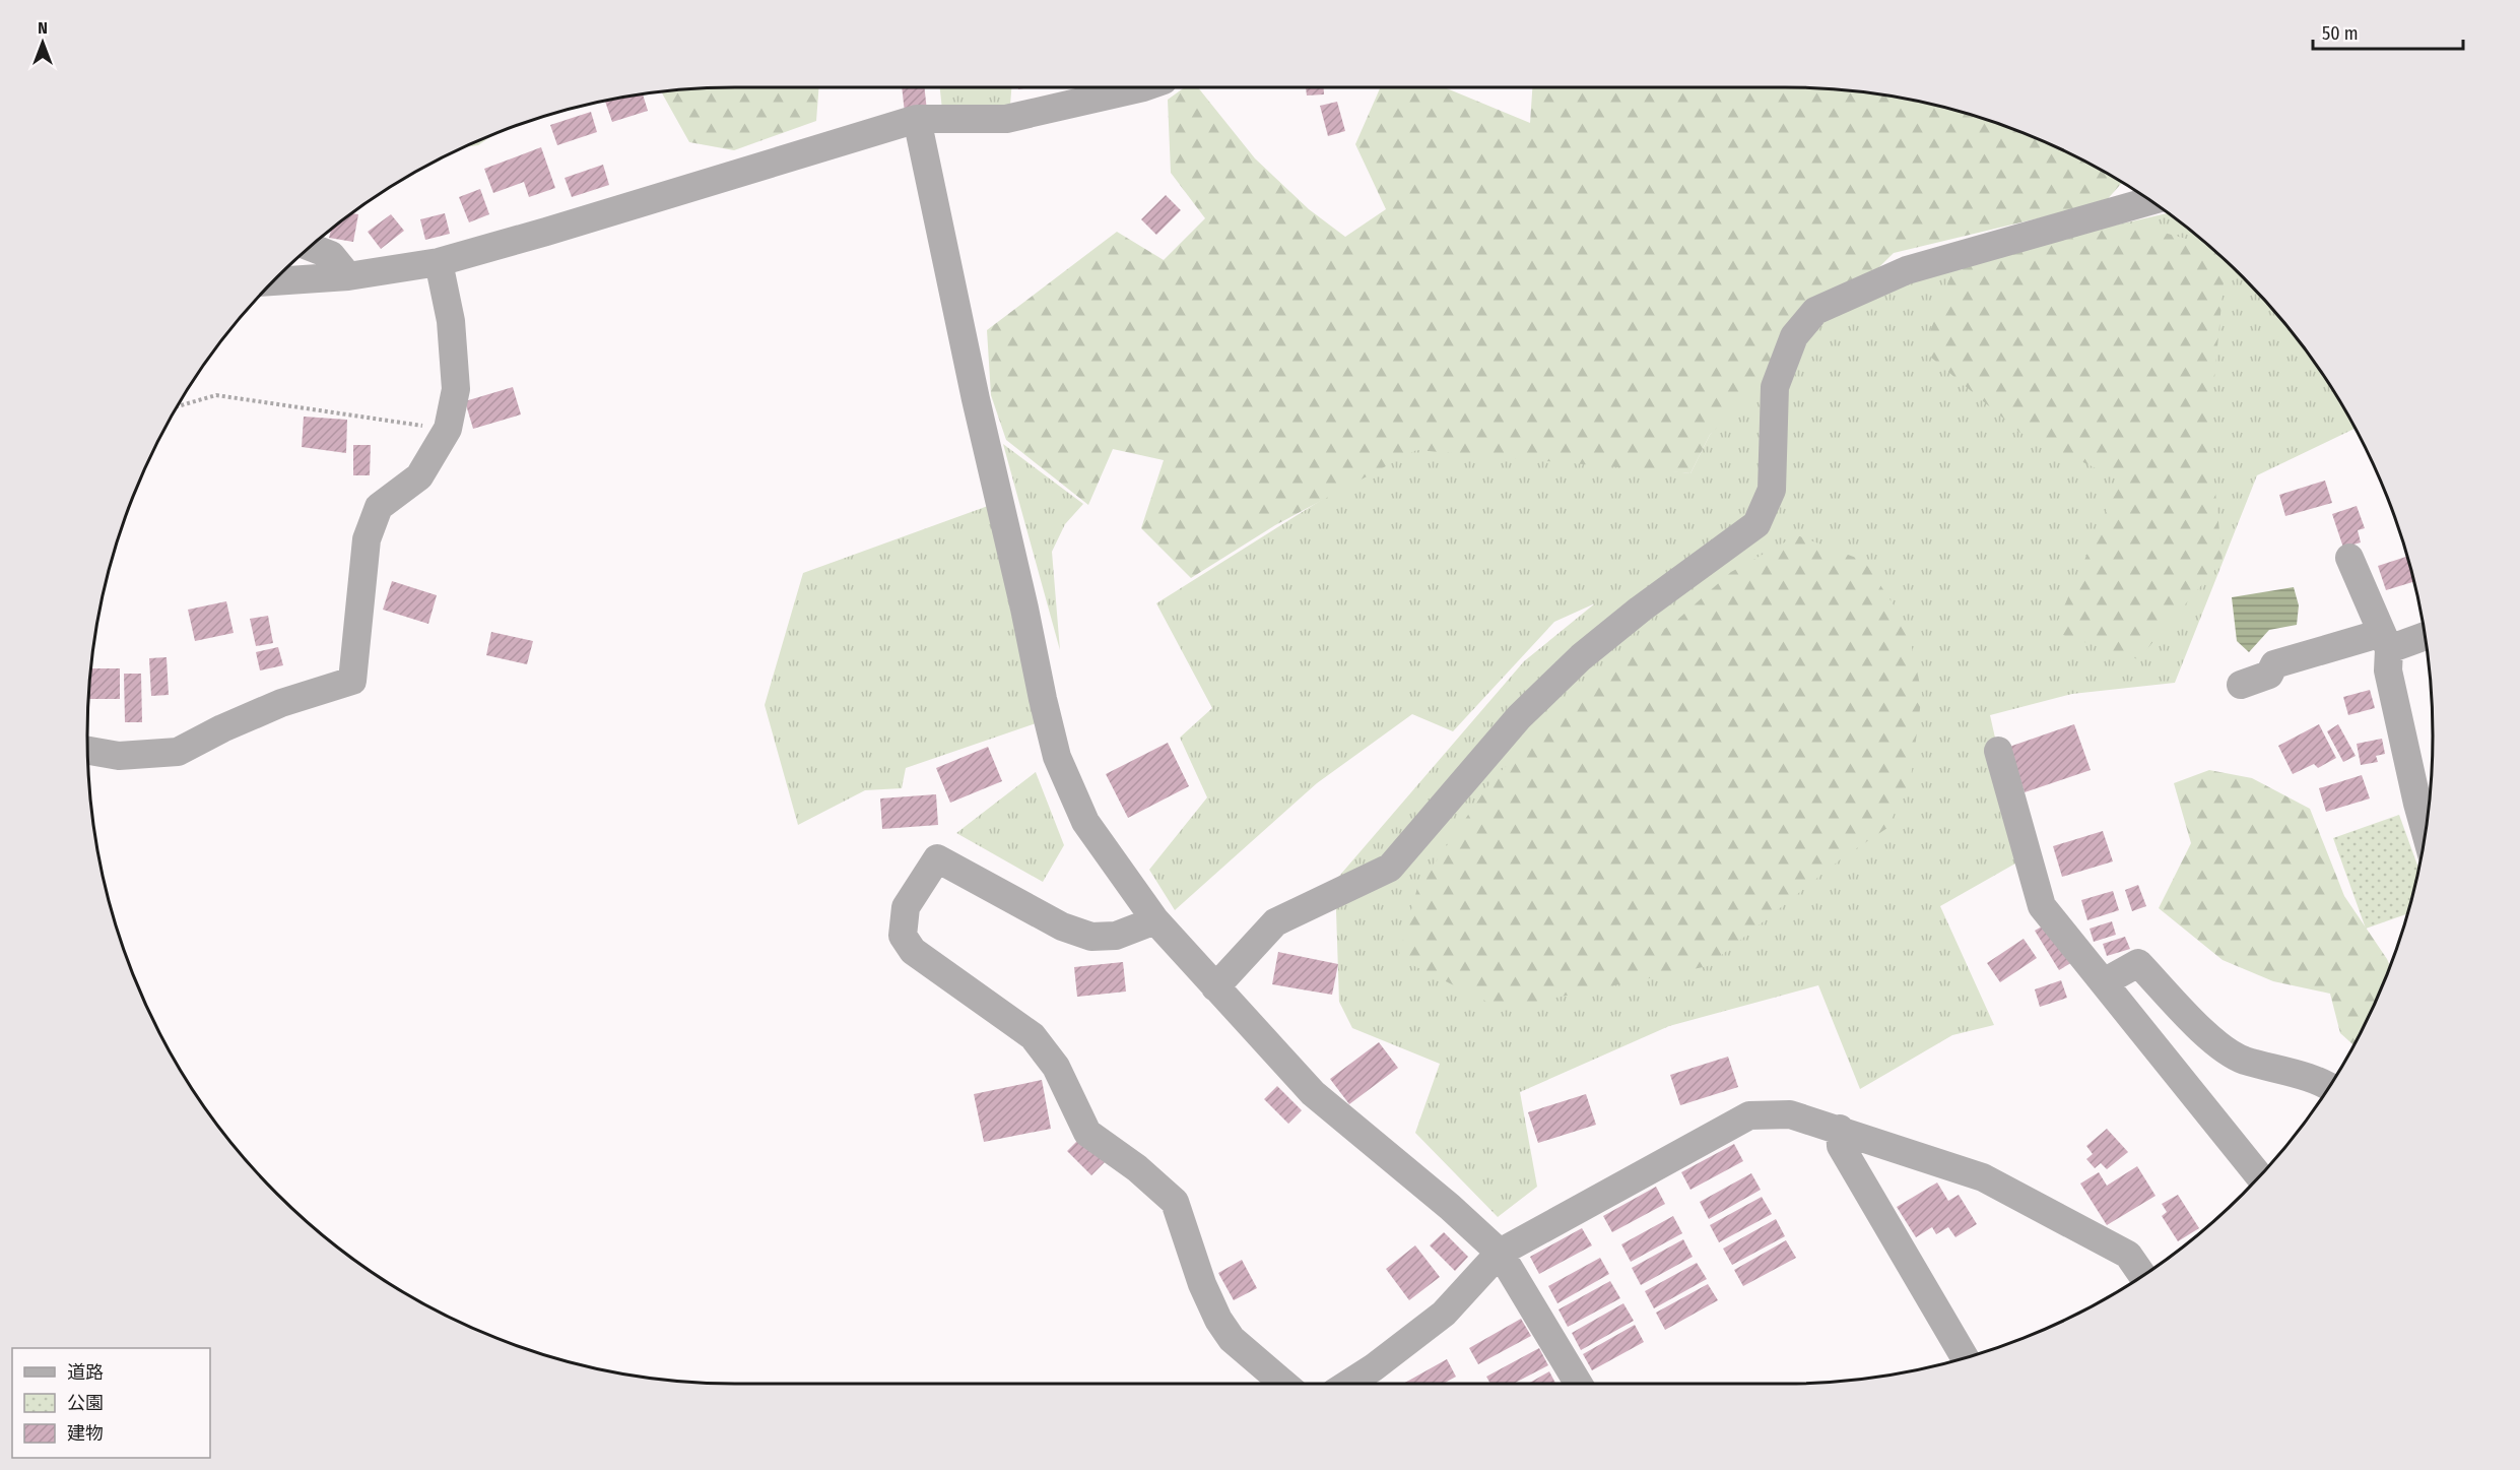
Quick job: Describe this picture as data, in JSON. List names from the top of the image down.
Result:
{
  "legend": ["道路", "公園", "建物"],
  "scale_bar": "50 m",
  "north": "top"
}
